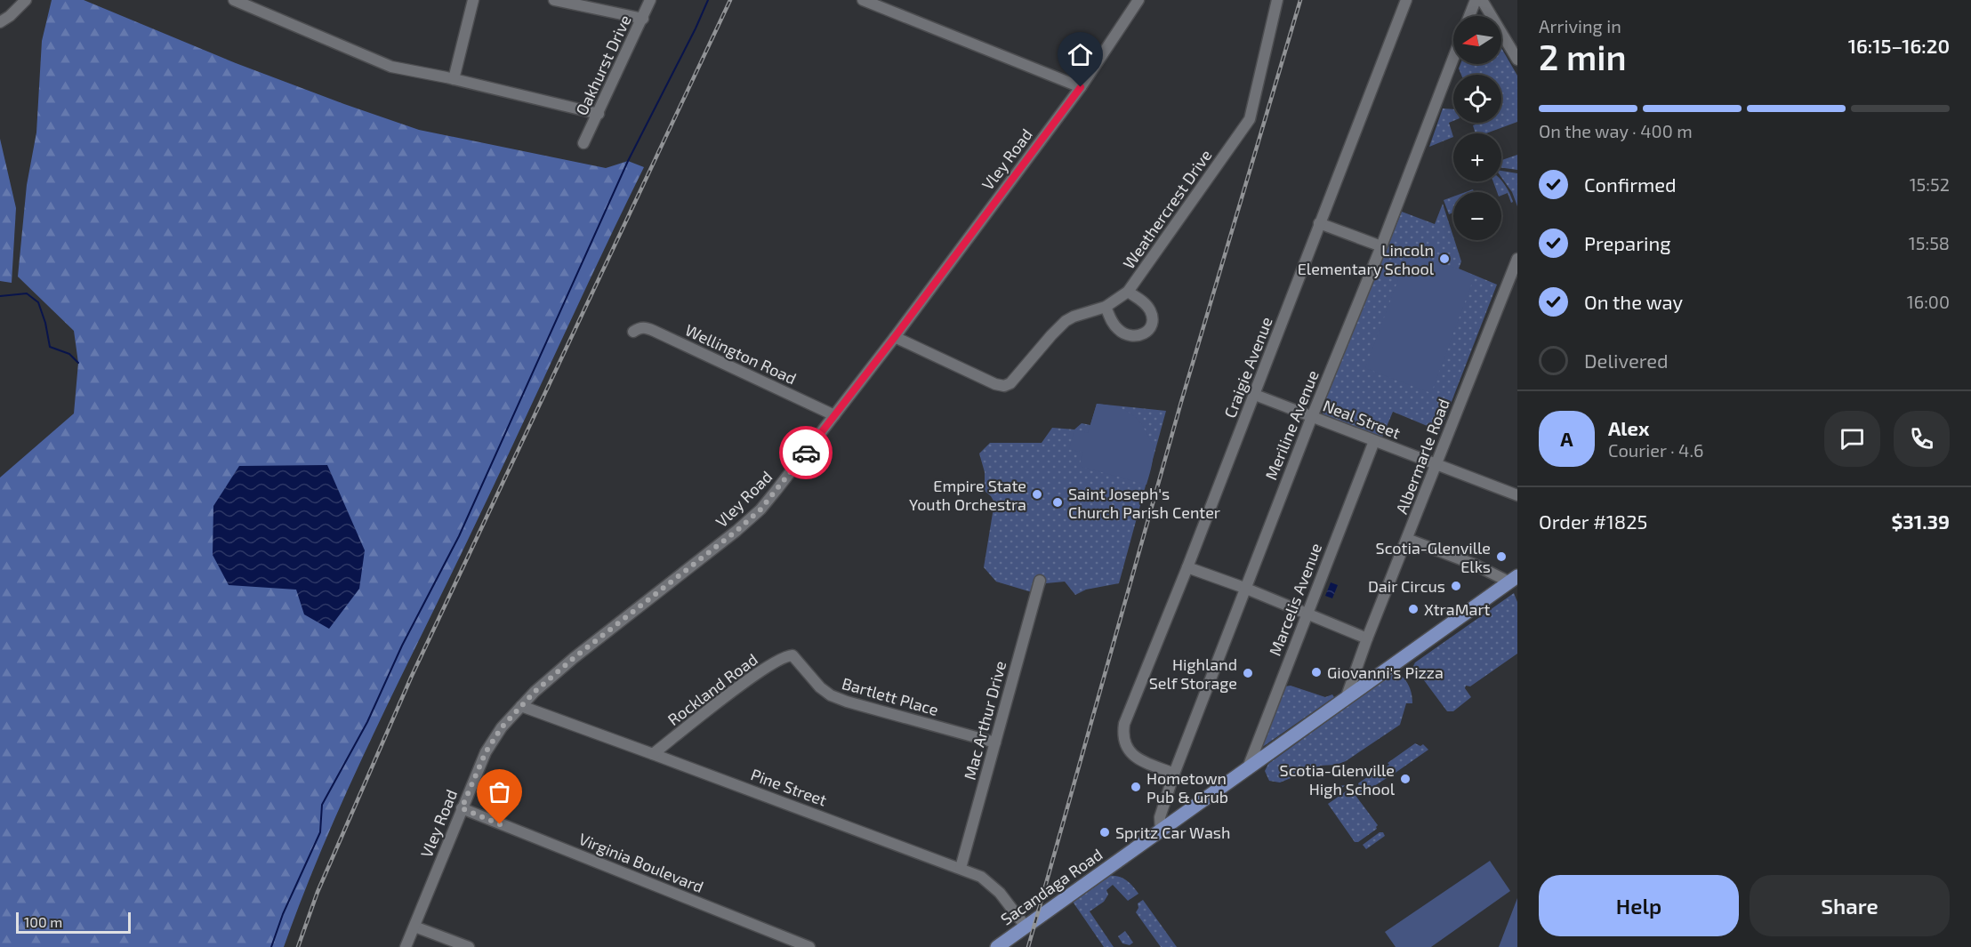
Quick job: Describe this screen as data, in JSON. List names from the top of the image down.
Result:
{
  "streets": {
    "main road": ["Sacandaga Road"],
    "street": [
      "Oakhurst Drive",
      "Vley Road",
      "Weathercrest Drive",
      "Wellington Road",
      "Craigie Avenue",
      "Neal Street",
      "Meriline Avenue",
      "Albermarle Road",
      "Marcelis Avenue",
      "Rockland Road",
      "Bartlett Place",
      "Mac Arthur Drive",
      "Pine Street",
      "Virginia Boulevard"
    ]
  },
  "crossings": [
    ["Vley Road", "Weathercrest Drive"],
    ["Vley Road", "Wellington Road"],
    ["Vley Road", "Pine Street"],
    ["Vley Road", "Virginia Boulevard"],
    ["Craigie Avenue", "Neal Street"],
    ["Craigie Avenue", "Meriline Avenue"],
    ["Neal Street", "Meriline Avenue"],
    ["Neal Street", "Albermarle Road"],
    ["Neal Street", "Marcelis Avenue"],
    ["Meriline Avenue", "Sacandaga Road"],
    ["Albermarle Road", "Sacandaga Road"],
    ["Marcelis Avenue", "Sacandaga Road"],
    ["Rockland Road", "Bartlett Place"],
    ["Rockland Road", "Pine Street"],
    ["Bartlett Place", "Mac Arthur Drive"],
    ["Mac Arthur Drive", "Pine Street"],
    ["Pine Street", "Sacandaga Road"]
  ],
  "places": [
    "Lincoln Elementary School",
    "Empire State Youth Orchestra",
    "Saint Joseph's Church Parish Center",
    "Scotia-Glenville Elks",
    "Dair Circus",
    "XtraMart",
    "Giovanni's Pizza",
    "Highland Self Storage",
    "Scotia-Glenville High School",
    "Hometown Pub & Grub",
    "Spritz Car Wash"
  ],
  "scale_bar": "100 m",
  "north": "left",
  "page": {
    "heading": ["2 min", "Arriving in", "16:15–16:20"],
    "panel": [
      "Alex",
      "Courier · 4.6",
      "Order #1825",
      "$31.39"
    ],
    "map_buttons": ["+", "−"],
    "bar": "On the way · 400 m",
    "list": [
      ["Confirmed", "15:52"],
      ["Preparing", "15:58"],
      ["On the way", "16:00"],
      "Delivered"
    ],
    "round": "A",
    "buttons": ["Help", "Share"],
    "scale": "100 m"
  }
}
